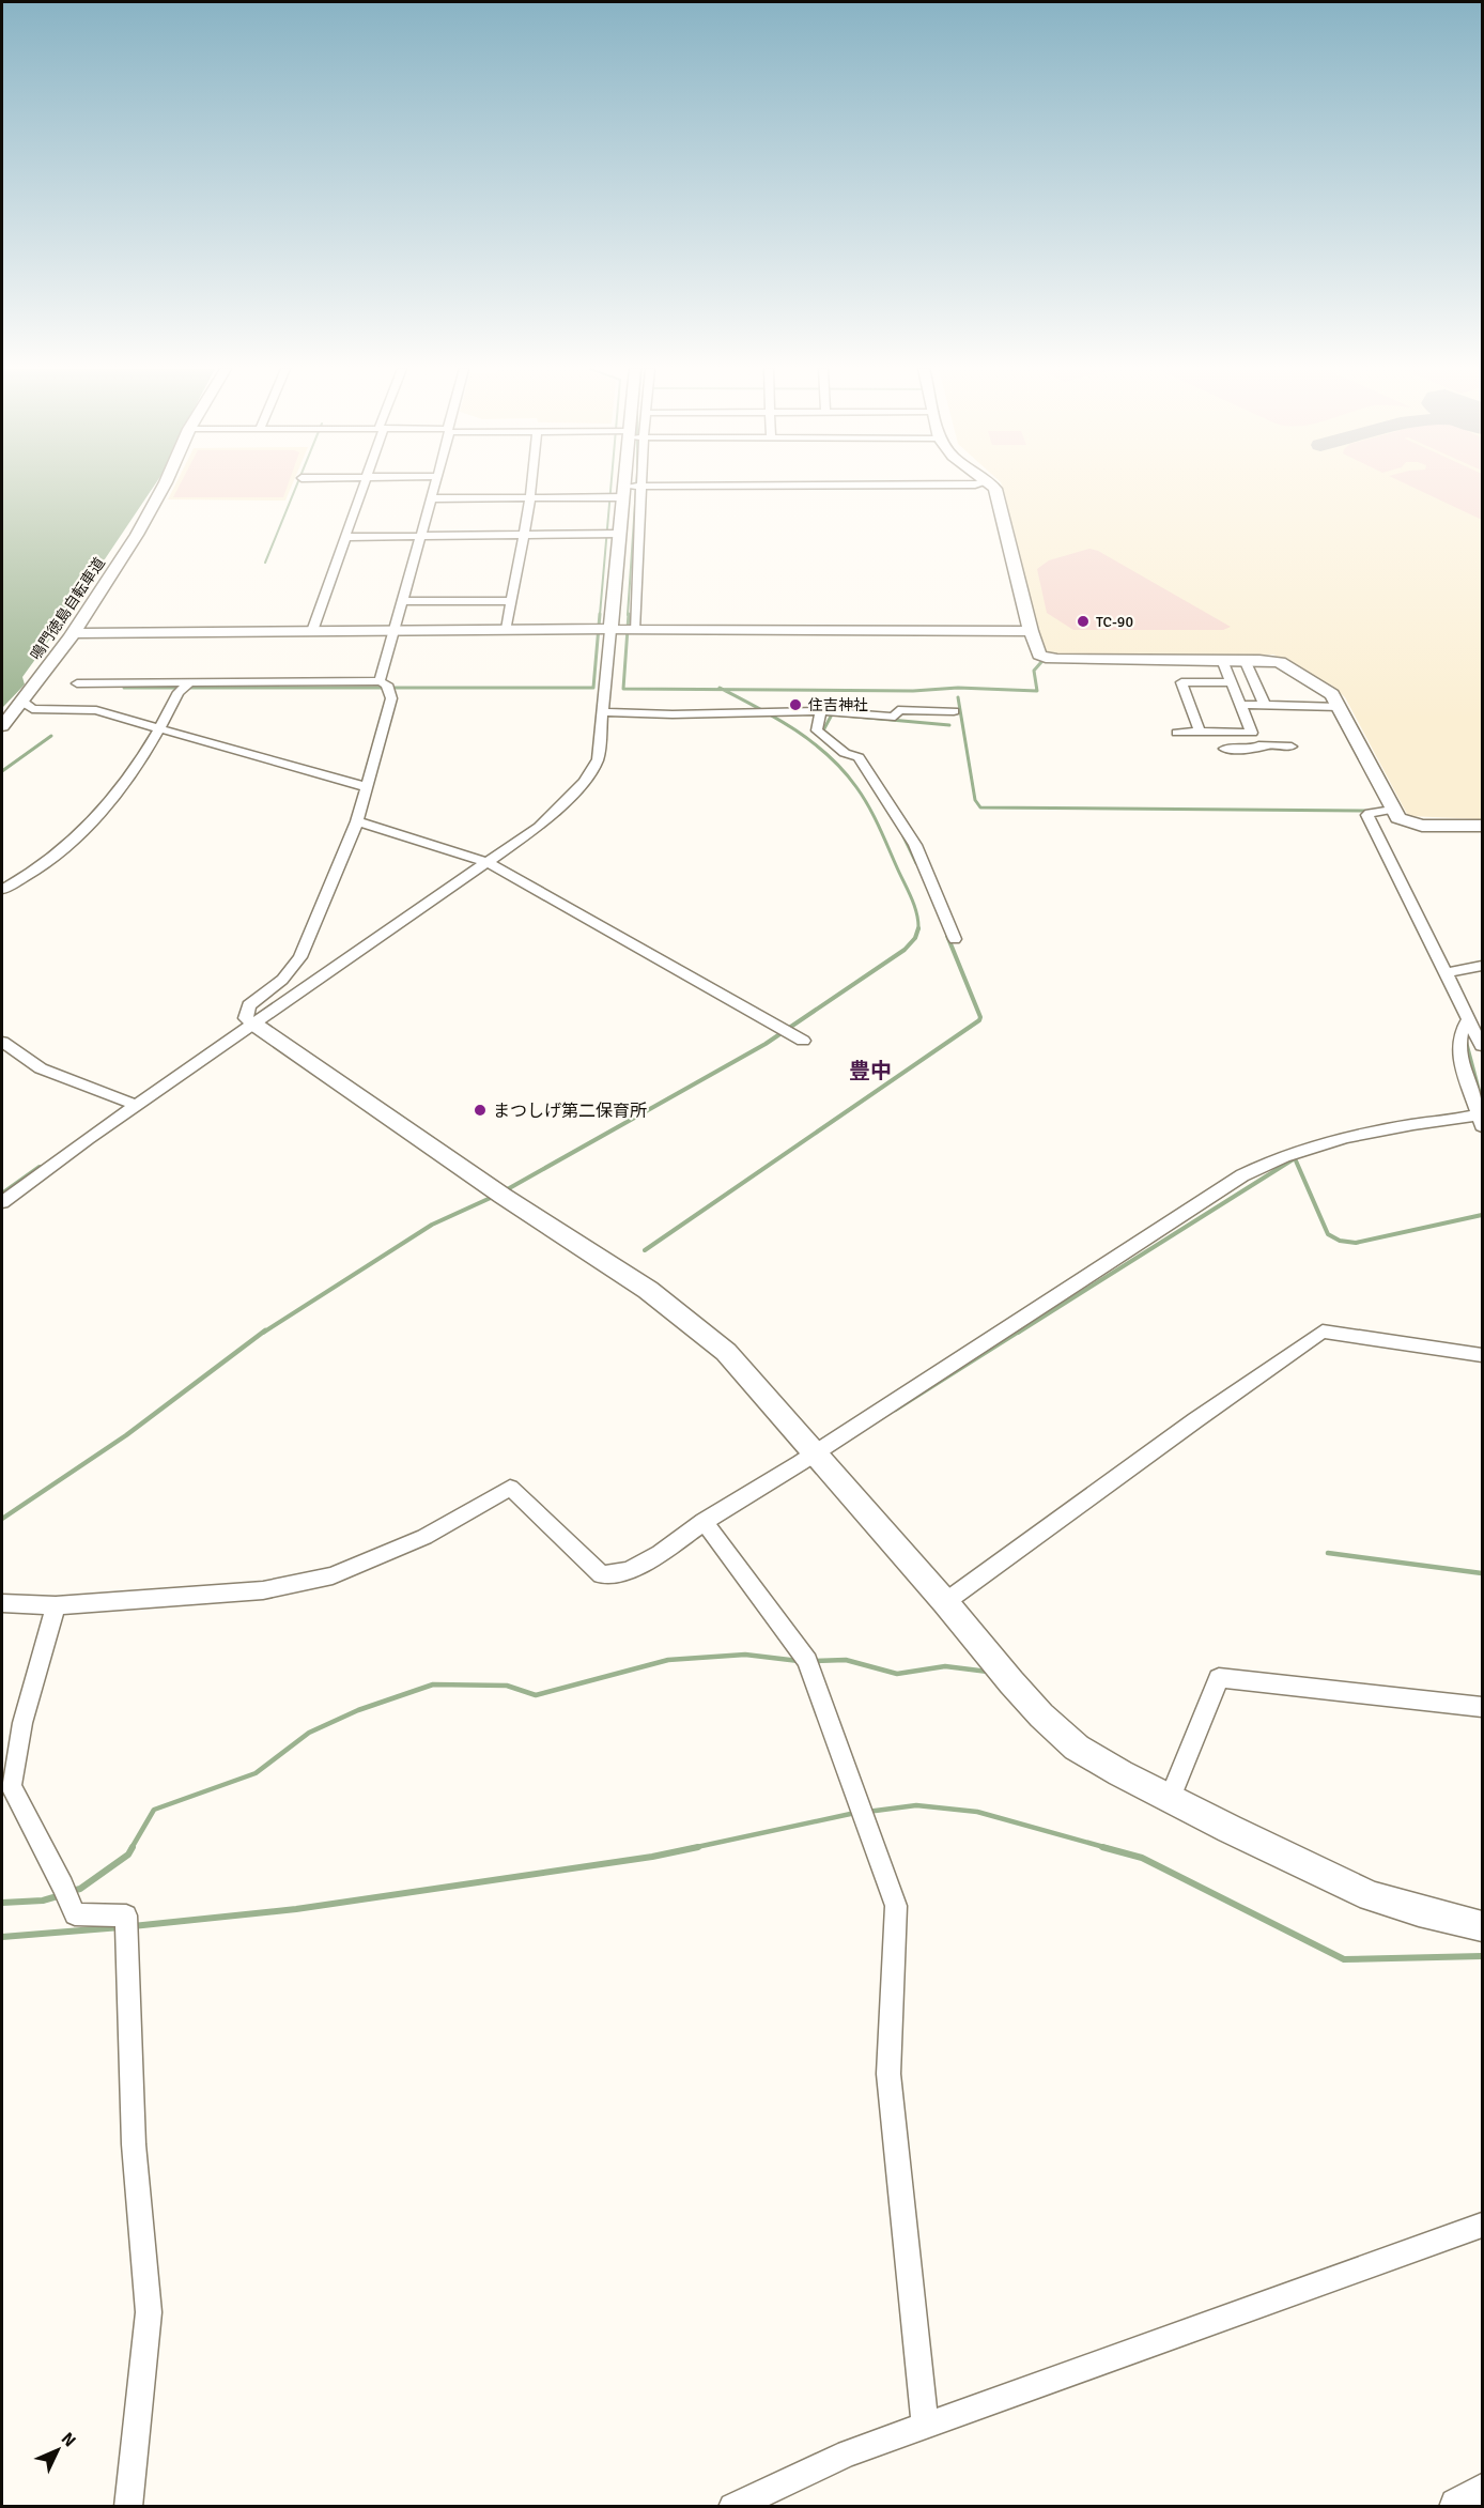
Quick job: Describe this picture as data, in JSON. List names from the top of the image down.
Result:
{
  "streets": {
    "street": ["鳴門徳島自転車道"]
  },
  "districts": ["豊中"],
  "places": ["TC-90", "住吉神社", "まつしげ第二保育所"],
  "north": "top right"
}
